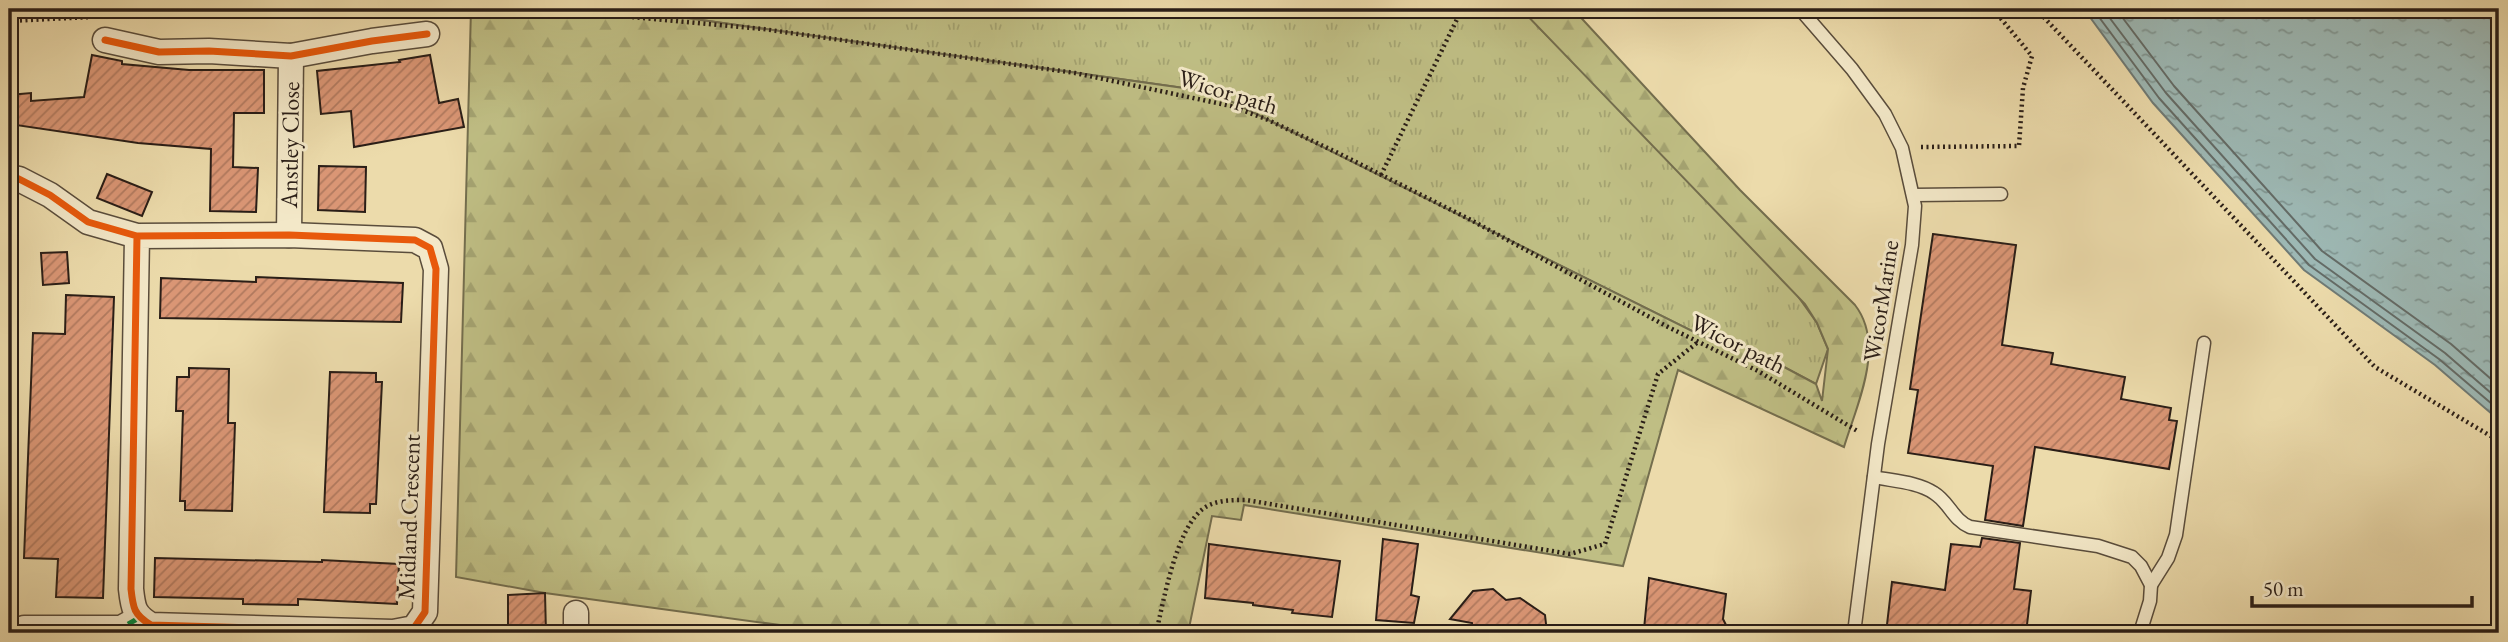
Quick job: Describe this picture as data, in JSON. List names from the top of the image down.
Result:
{
  "streets": {
    "street": ["Anstley Close", "Midland Crescent"],
    "lane": ["WicorMarine"],
    "path": ["Wicor path"]
  },
  "crossings": [
    ["Wicor path", "WicorMarine"],
    ["Anstley Close", "Midland Crescent"]
  ],
  "scale_bar": "50 m"
}
